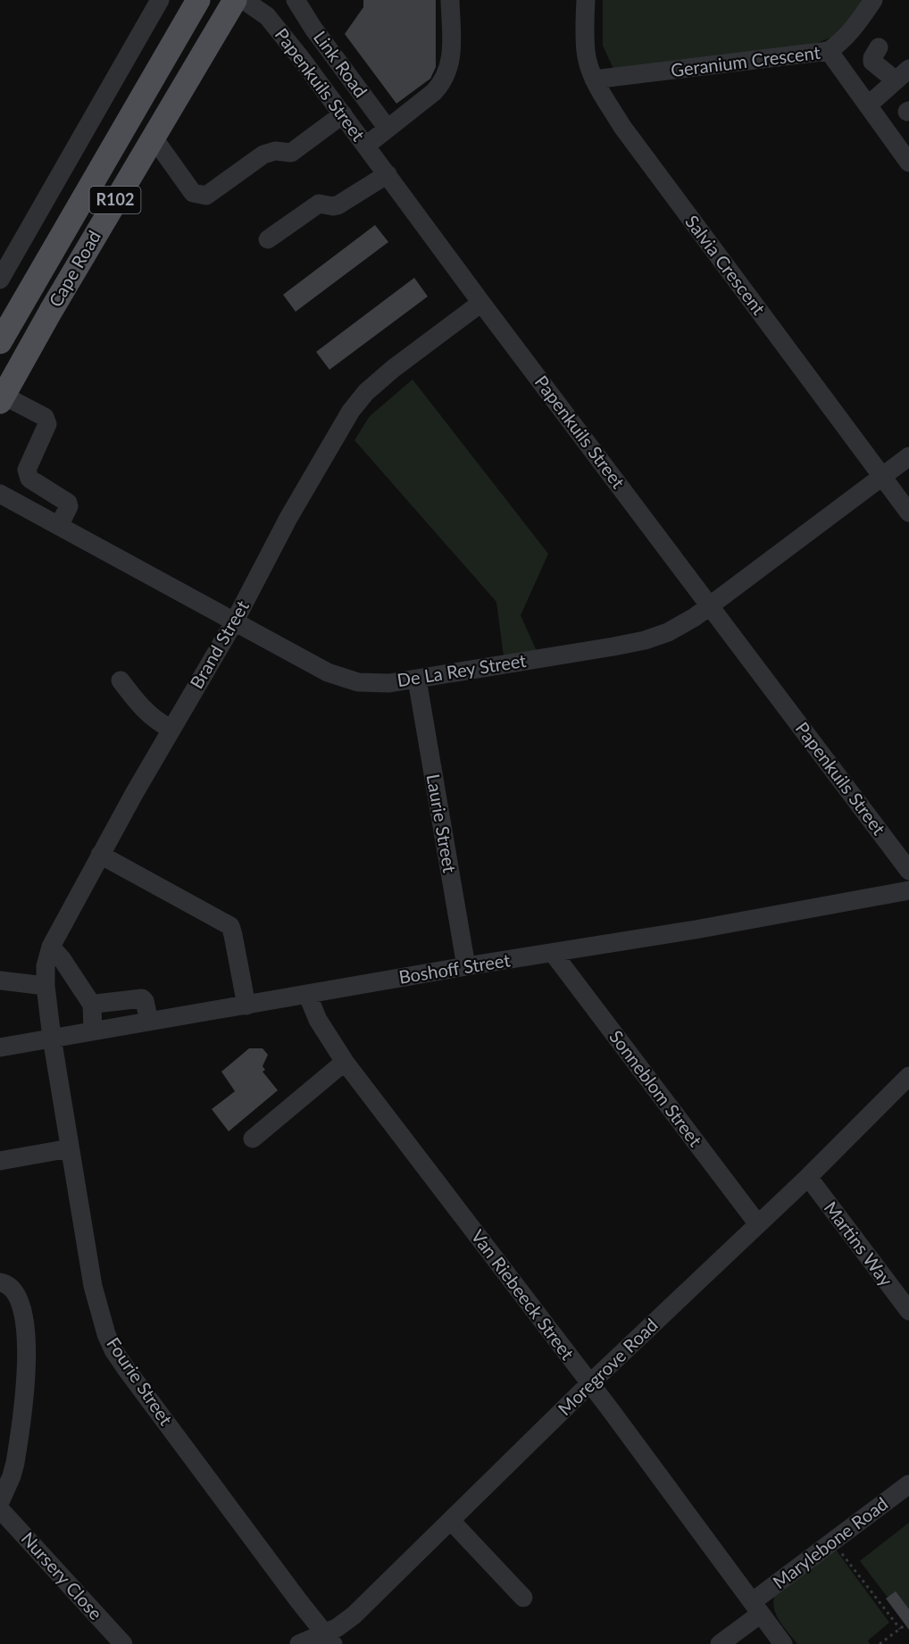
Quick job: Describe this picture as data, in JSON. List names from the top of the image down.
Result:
{
  "streets": {
    "main road": ["R102", "Cape Road"],
    "street": [
      "Geranium Crescent",
      "Link Road",
      "Papenkuils Street",
      "Salvia Crescent",
      "Brand Street",
      "De La Rey Street",
      "Laurie Street",
      "Boshoff Street",
      "Sonneblom Street",
      "Martins Way",
      "Van Riebeeck Street",
      "Moregrove Road",
      "Fourie Street",
      "Marylebone Road",
      "Nursery Close"
    ]
  },
  "crossings": [
    ["Geranium Crescent", "Salvia Crescent"],
    ["Papenkuils Street", "Brand Street"],
    ["Papenkuils Street", "De La Rey Street"],
    ["Salvia Crescent", "De La Rey Street"],
    ["Brand Street", "De La Rey Street"],
    ["Brand Street", "Boshoff Street"],
    ["Brand Street", "Fourie Street"],
    ["De La Rey Street", "Laurie Street"],
    ["Laurie Street", "Boshoff Street"],
    ["Boshoff Street", "Sonneblom Street"],
    ["Boshoff Street", "Van Riebeeck Street"],
    ["Boshoff Street", "Fourie Street"],
    ["Sonneblom Street", "Moregrove Road"],
    ["Martins Way", "Moregrove Road"],
    ["Van Riebeeck Street", "Moregrove Road"],
    ["Van Riebeeck Street", "Marylebone Road"],
    ["Moregrove Road", "Fourie Street"]
  ]
}
